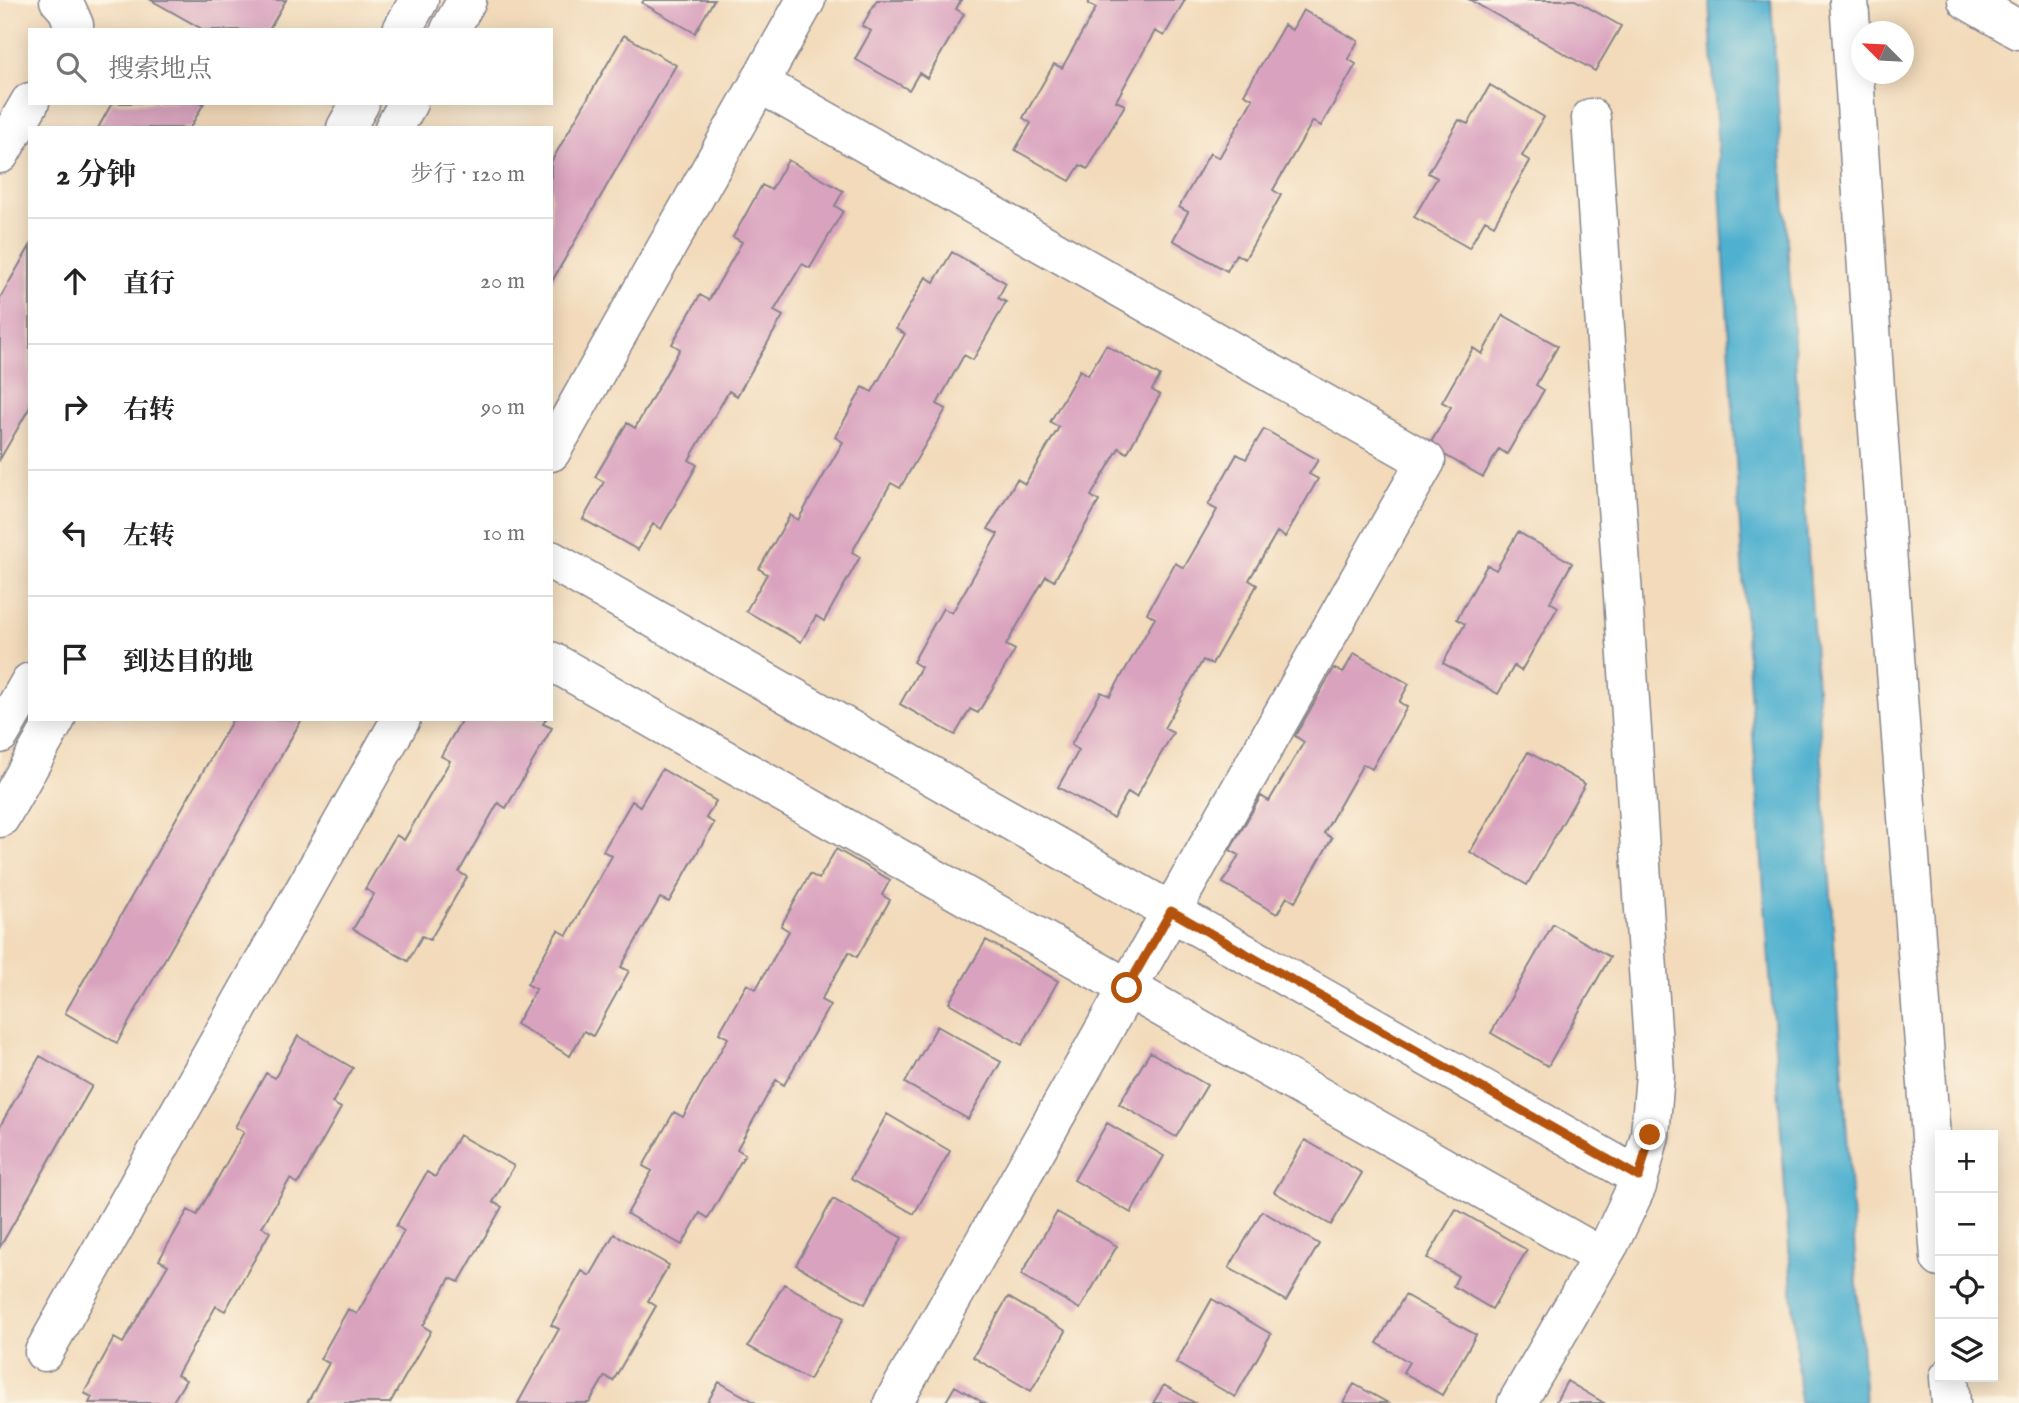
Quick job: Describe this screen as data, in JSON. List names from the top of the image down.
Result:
{
  "north": "top left",
  "page": {
    "search": "搜索地点",
    "heading": ["2 分钟", "步行 · 120 m"],
    "list": [
      ["直行", "20 m"],
      ["右转", "90 m"],
      ["左转", "10 m"],
      "到达目的地"
    ],
    "map_buttons": ["+", "−"]
  }
}
